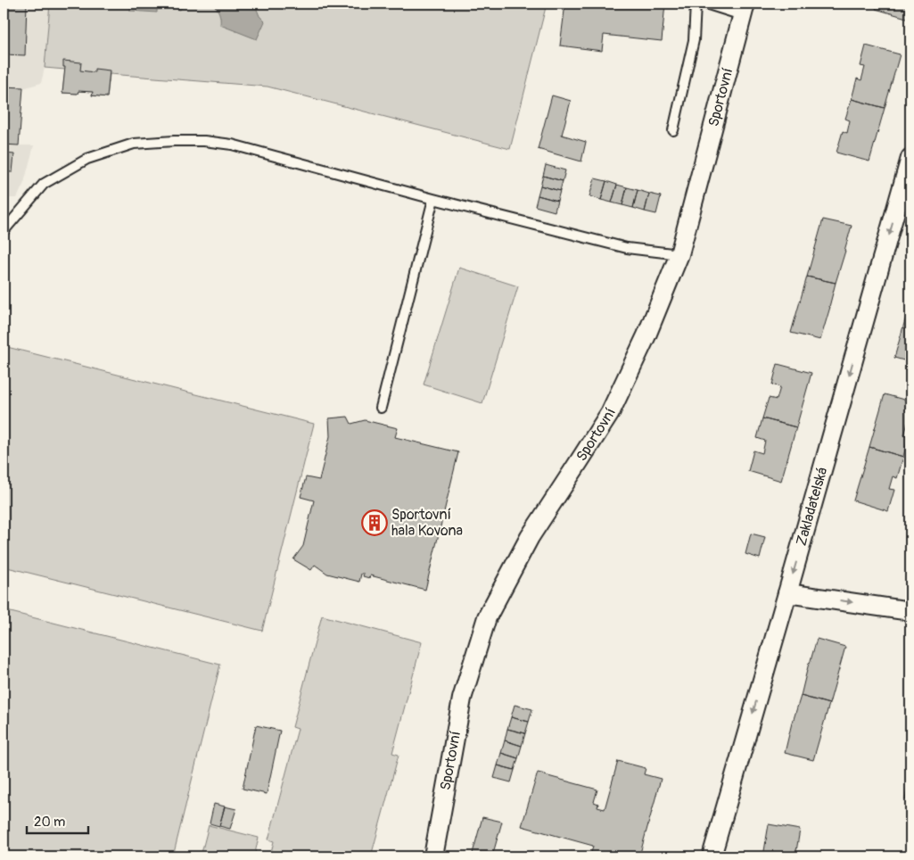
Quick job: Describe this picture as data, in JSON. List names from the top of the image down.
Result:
{
  "streets": {
    "street": ["Sportovní", "Zakladatelská"]
  },
  "one_way": ["Zakladatelská"],
  "places": {
    "building": ["Sportovní hala Kovona"]
  },
  "scale_bar": "20 m"
}
